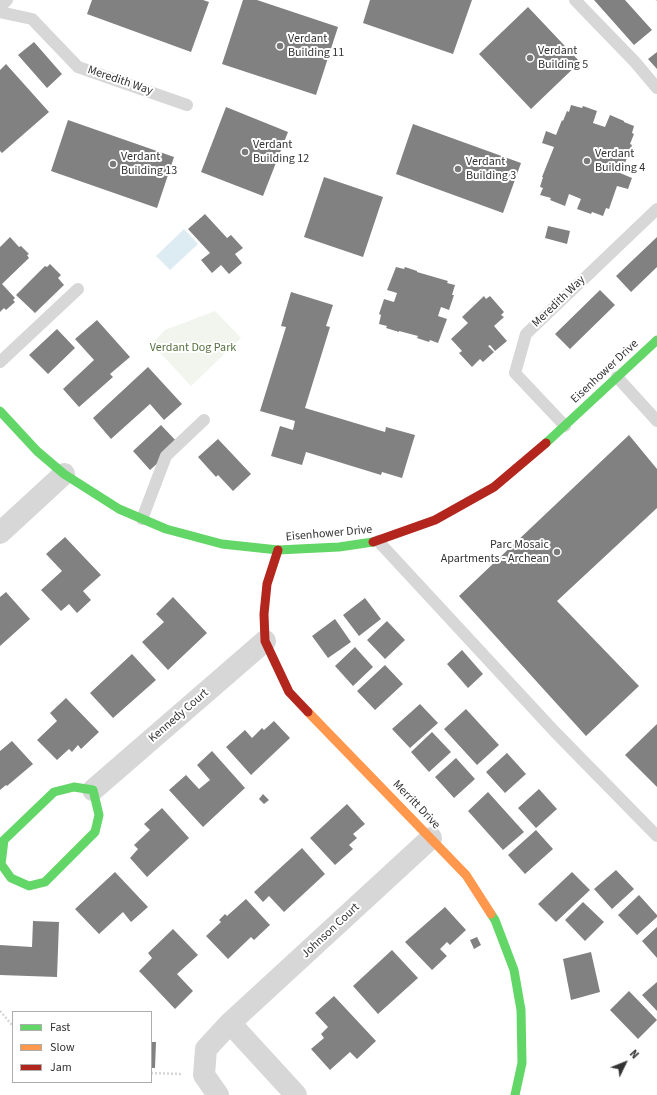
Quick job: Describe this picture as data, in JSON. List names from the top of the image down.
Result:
{
  "streets": {
    "street": [
      "Eisenhower Drive",
      "Kennedy Court",
      "Merritt Drive",
      "Johnson Court"
    ],
    "lane": ["Meredith Way"]
  },
  "crossings": [
    ["Meredith Way", "Eisenhower Drive"],
    ["Eisenhower Drive", "Merritt Drive"],
    ["Kennedy Court", "Merritt Drive"],
    ["Merritt Drive", "Johnson Court"]
  ],
  "parks": ["Verdant Dog Park"],
  "places": [
    "Verdant Building 11",
    "Verdant Building 5",
    "Verdant Building 12",
    "Verdant Building 4",
    "Verdant Building 13",
    "Verdant Building 3",
    "Parc Mosaic Apartments - Archean"
  ],
  "legend": ["Fast", "Slow", "Jam"],
  "north": "top right"
}
